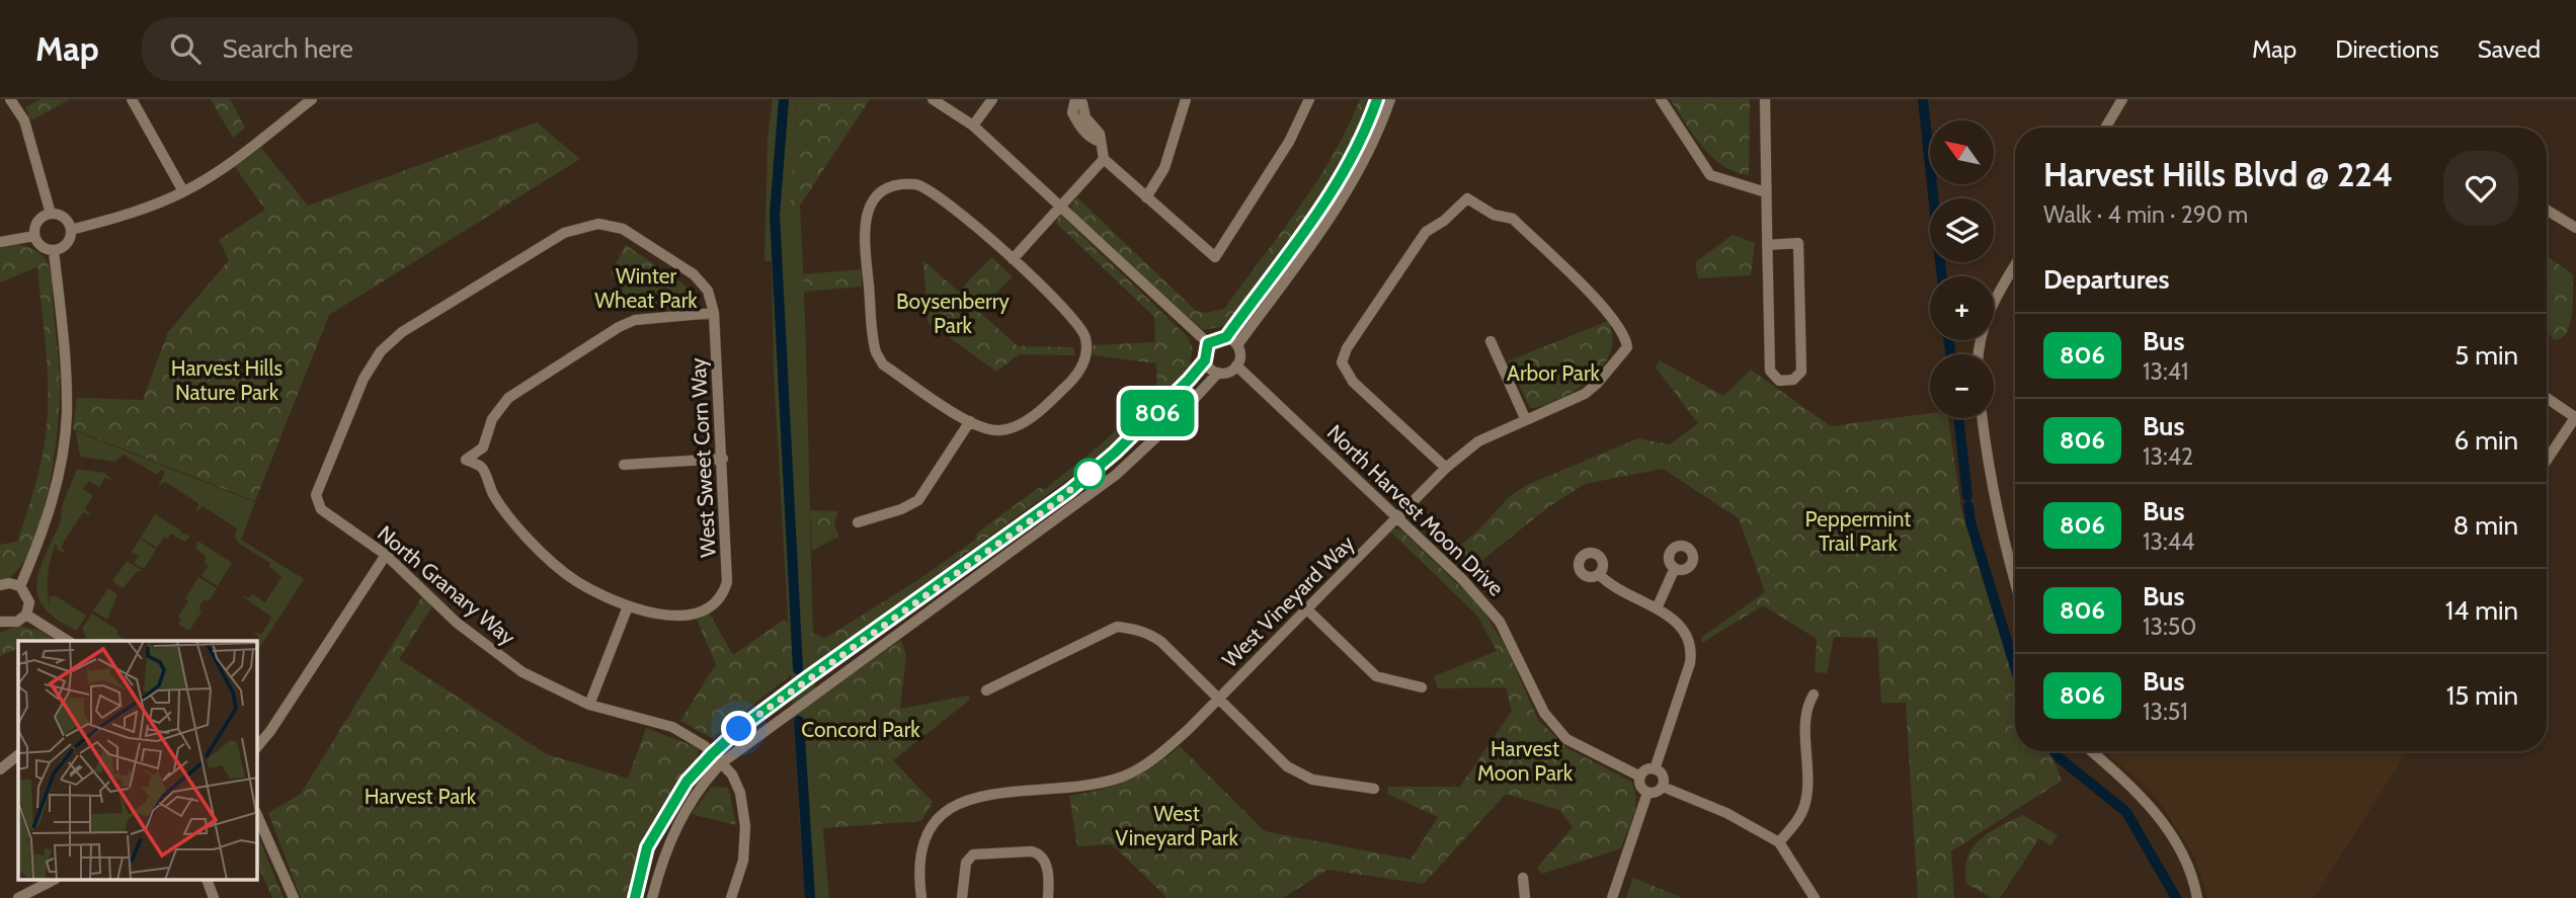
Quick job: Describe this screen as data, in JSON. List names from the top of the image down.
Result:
{
  "streets": {
    "street": [
      "West Sweet Corn Way",
      "North Harvest Moon Drive",
      "North Granary Way",
      "West Vineyard Way"
    ]
  },
  "crossings": [
    ["West Sweet Corn Way", "North Granary Way"],
    ["North Harvest Moon Drive", "West Vineyard Way"]
  ],
  "parks": [
    "Winter Wheat Park",
    "Boysenberry Park",
    "Harvest Hills Nature Park",
    "Arbor Park",
    "Peppermint Trail Park",
    "Concord Park",
    "Harvest Moon Park",
    "Harvest Park",
    "West Vineyard Park"
  ],
  "lines": ["bus line 806"],
  "north": "top left",
  "page": {
    "header": "Map",
    "search": "Search here",
    "nav": ["Map", "Directions", "Saved"],
    "on_map": "806",
    "map_buttons": ["+", "−"],
    "heading": [
      ["Harvest Hills Blvd @ 224", "Walk · 4 min · 290 m"],
      "Departures"
    ],
    "list": [
      {
        "mark": "806",
        "name": "Bus",
        "note": "13:41",
        "value": "5 min"
      },
      {
        "mark": "806",
        "name": "Bus",
        "note": "13:42",
        "value": "6 min"
      },
      {
        "mark": "806",
        "name": "Bus",
        "note": "13:44",
        "value": "8 min"
      },
      {
        "mark": "806",
        "name": "Bus",
        "note": "13:50",
        "value": "14 min"
      },
      {
        "mark": "806",
        "name": "Bus",
        "note": "13:51",
        "value": "15 min"
      }
    ]
  }
}
